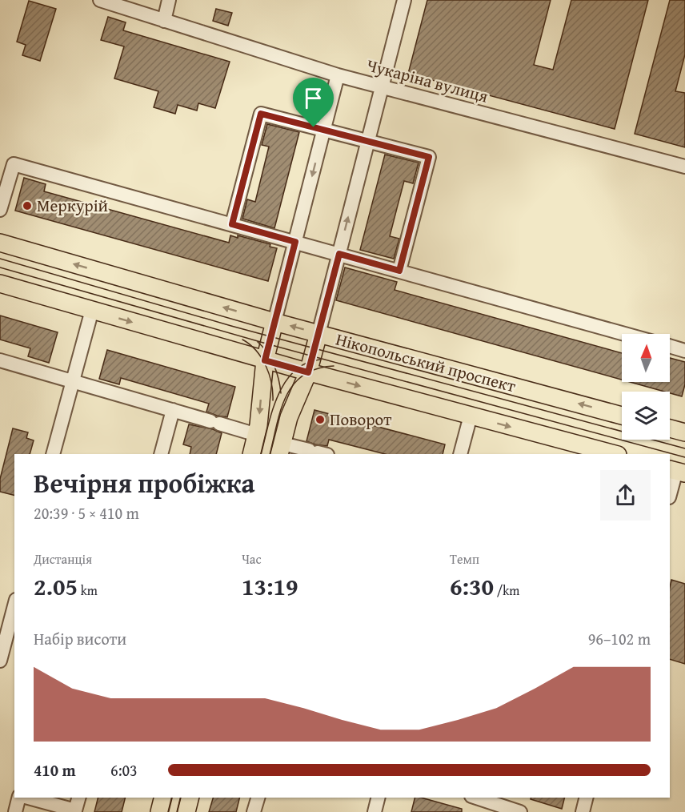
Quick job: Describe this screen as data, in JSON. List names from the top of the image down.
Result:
{
  "streets": {
    "main road": ["Нікопольський проспект"],
    "street": ["Чукаріна вулиця"]
  },
  "places": ["Меркурій", "Поворот"],
  "north": "top",
  "page": {
    "heading": ["Вечірня пробіжка", "20:39 · 5 × 410 m"],
    "stats": [
      ["Дистанція", "2.05 km"],
      ["Час", "13:19"],
      ["Темп", "6:30 /km"]
    ],
    "chart": ["Набір висоти", "96–102 m"],
    "list": [
      {
        "name": "410 m",
        "note": "6:03"
      }
    ]
  }
}
